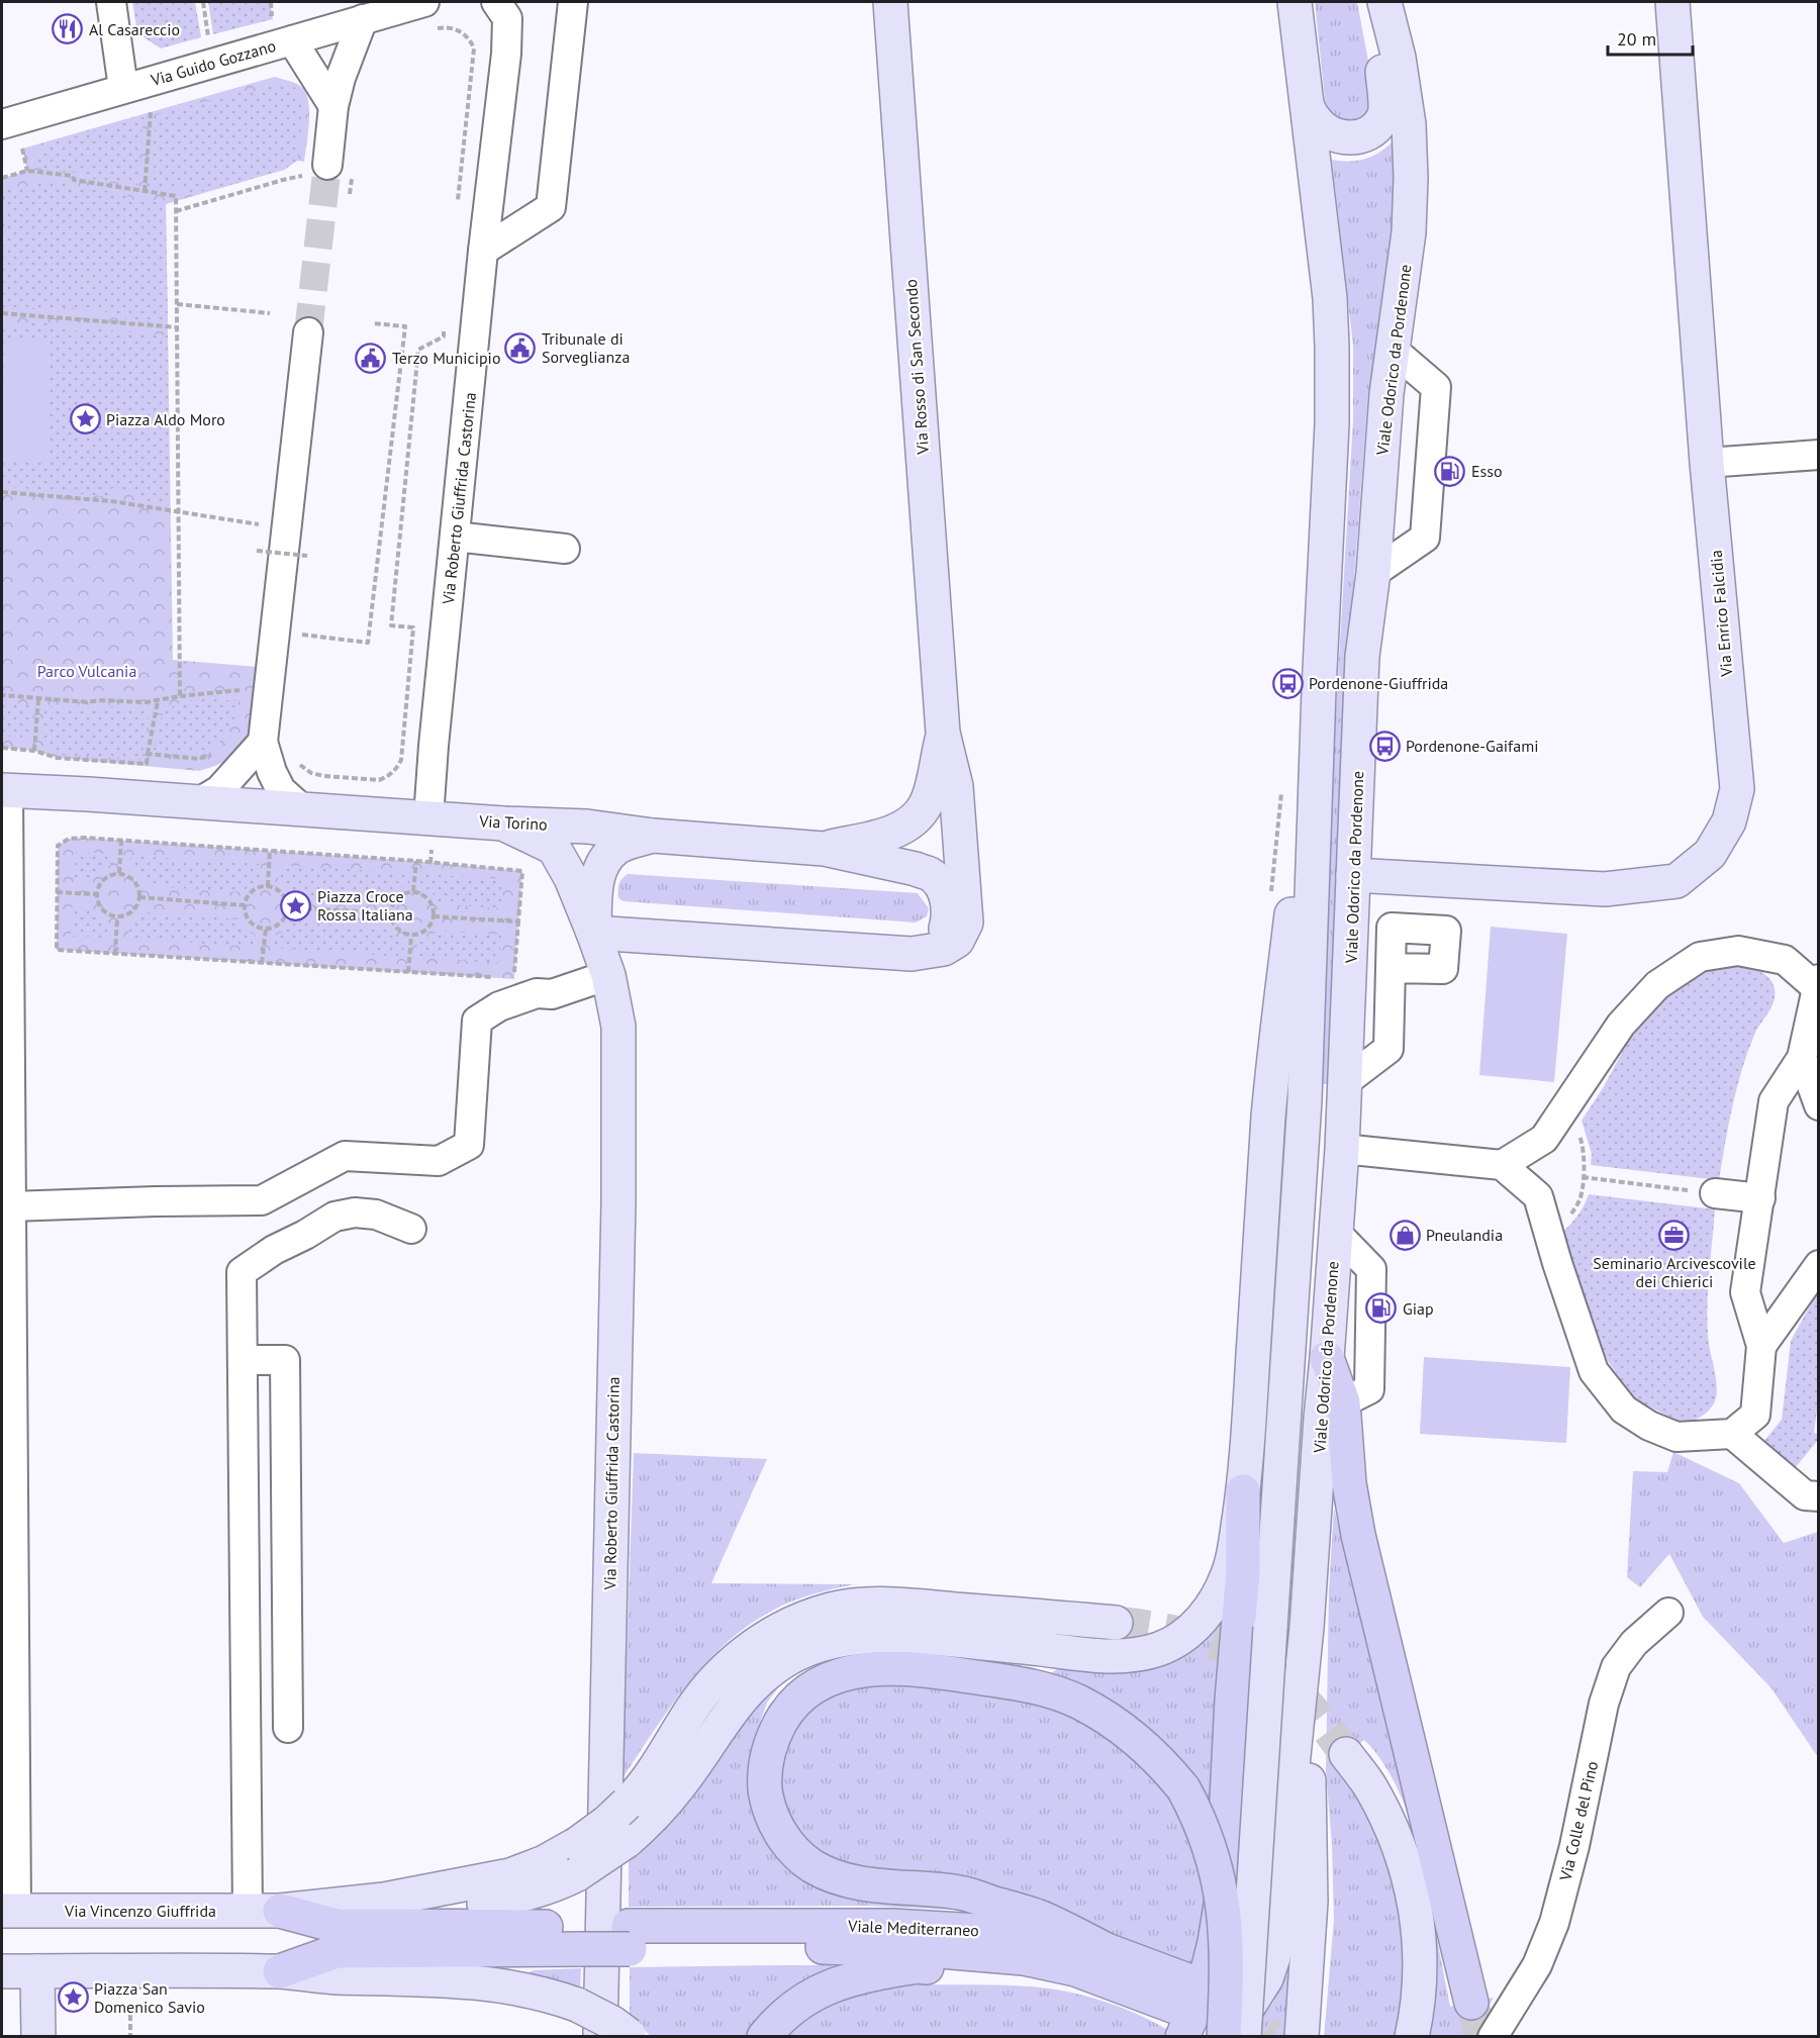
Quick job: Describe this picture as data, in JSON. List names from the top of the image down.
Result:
{
  "streets": {
    "highway": ["Viale Mediterraneo"],
    "main road": [
      "Viale Odorico da Pordenone",
      "Via Rosso di San Secondo",
      "Via Roberto Giuffrida Castorina",
      "Via Enrico Falcidia",
      "Via Torino",
      "Via Vincenzo Giuffrida"
    ],
    "street": ["Via Guido Gozzano", "Via Colle del Pino"]
  },
  "crossings": [
    ["Viale Odorico da Pordenone", "Via Enrico Falcidia"],
    ["Via Roberto Giuffrida Castorina", "Via Torino"]
  ],
  "parks": ["Parco Vulcania"],
  "places": {
    "restaurant": ["Al Casareccio"],
    "public building": ["Tribunale di Sorveglianza", "Terzo Municipio"],
    "place": ["Piazza Aldo Moro", "Piazza Croce Rossa Italiana", "Piazza San Domenico Savio"],
    "fuel station": ["Esso", "Giap"],
    "bus stop": ["Pordenone-Giuffrida", "Pordenone-Gaifami"],
    "shop": ["Pneulandia"],
    "office": ["Seminario Arcivescovile dei Chierici"]
  },
  "scale_bar": "20 m"
}
